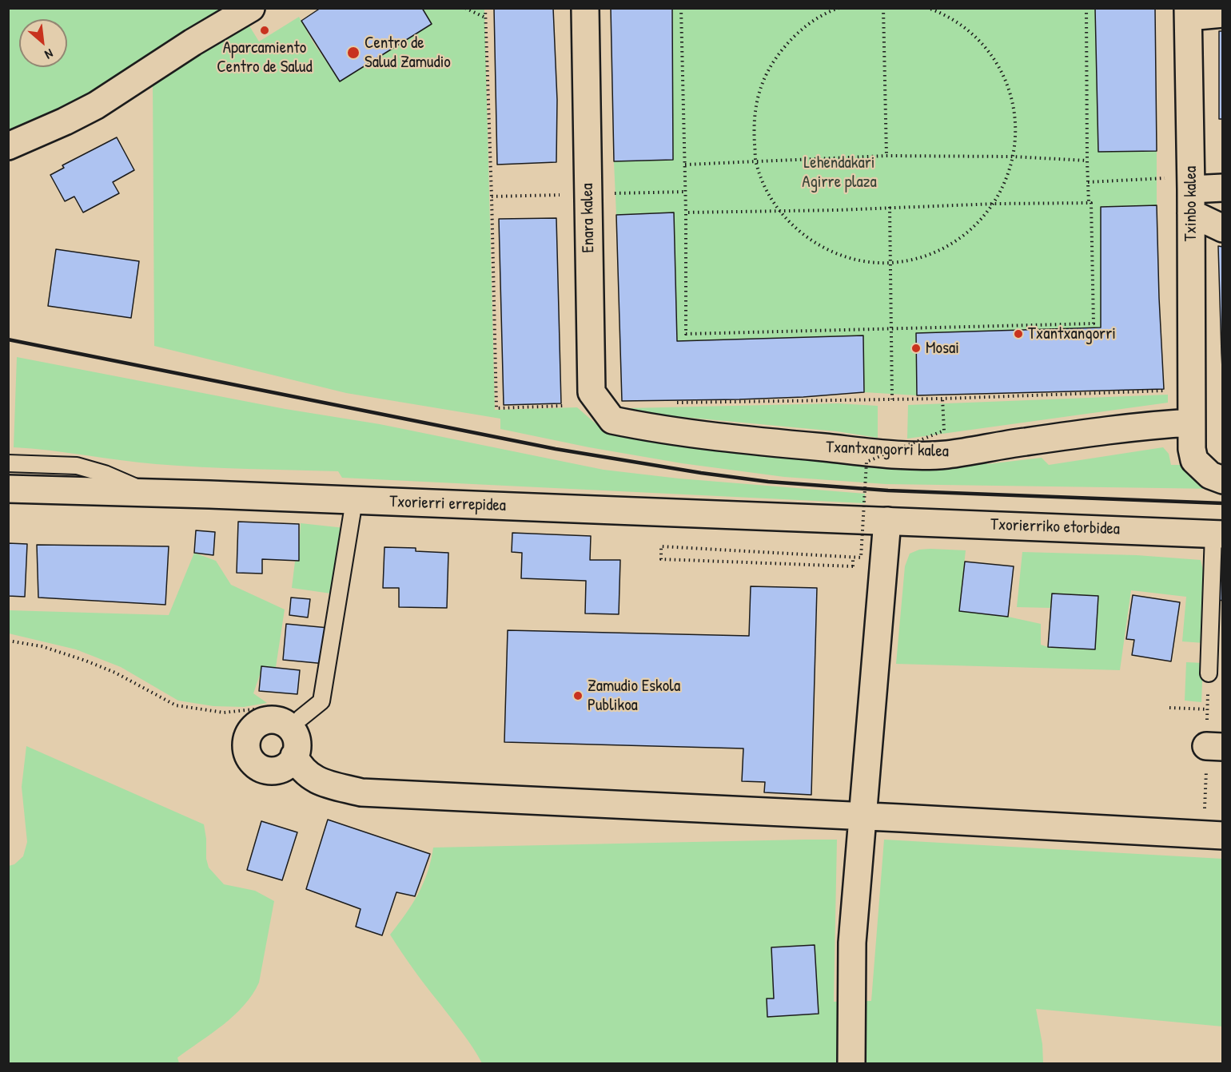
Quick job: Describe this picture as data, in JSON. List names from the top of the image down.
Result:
{
  "streets": {
    "street": [
      "Txinbo kalea",
      "Enara kalea",
      "Txantxangorri kalea",
      "Txorierri errepidea",
      "Txorierriko etorbidea"
    ]
  },
  "crossings": [
    ["Txinbo kalea", "Txantxangorri kalea"],
    ["Enara kalea", "Txantxangorri kalea"],
    ["Txorierri errepidea", "Txorierriko etorbidea"]
  ],
  "parks": ["Lehendakari Agirre plaza"],
  "places": [
    "Aparcamiento Centro de Salud",
    "Centro de Salud Zamudio",
    "Txantxangorri",
    "Mosai",
    "Zamudio Eskola Publikoa"
  ],
  "north": "bottom right"
}
